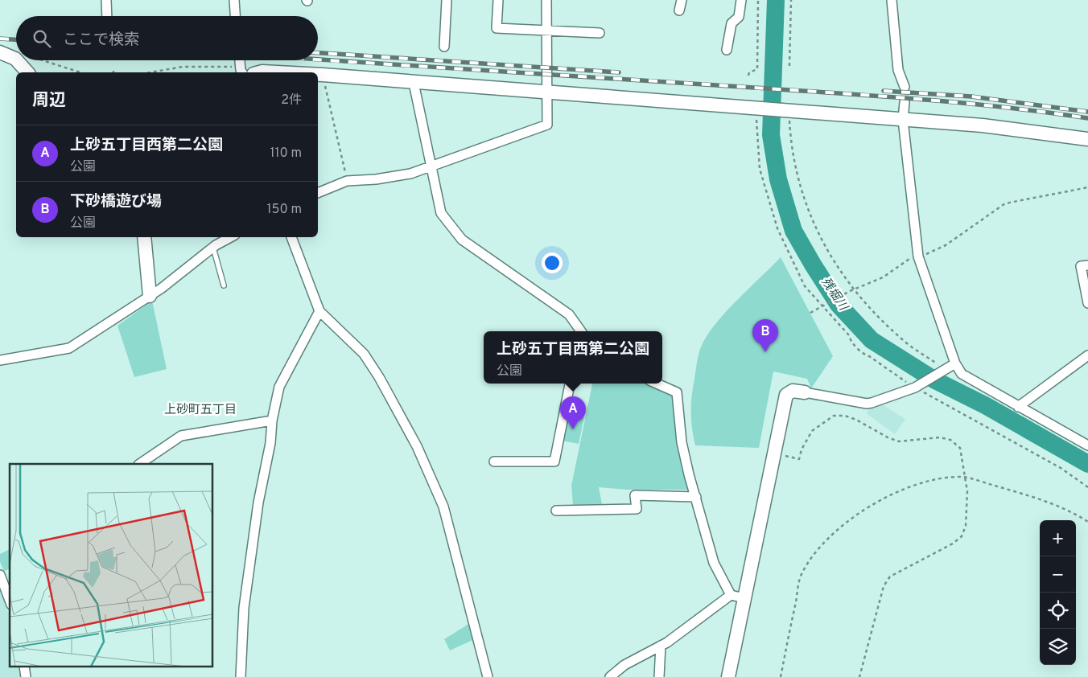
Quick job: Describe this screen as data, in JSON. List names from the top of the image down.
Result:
{
  "districts": ["上砂町五丁目"],
  "water": ["残堀川"],
  "page": {
    "search": "ここで検索",
    "heading": ["周辺", "2件"],
    "list": [
      {
        "mark": "A",
        "name": "上砂五丁目西第二公園",
        "note": "公園",
        "value": "110 m"
      },
      {
        "mark": "B",
        "name": "下砂橋遊び場",
        "note": "公園",
        "value": "150 m"
      }
    ],
    "pins": ["B", "A"],
    "popup": ["上砂五丁目西第二公園", "公園"],
    "map_buttons": ["+", "−"]
  }
}
